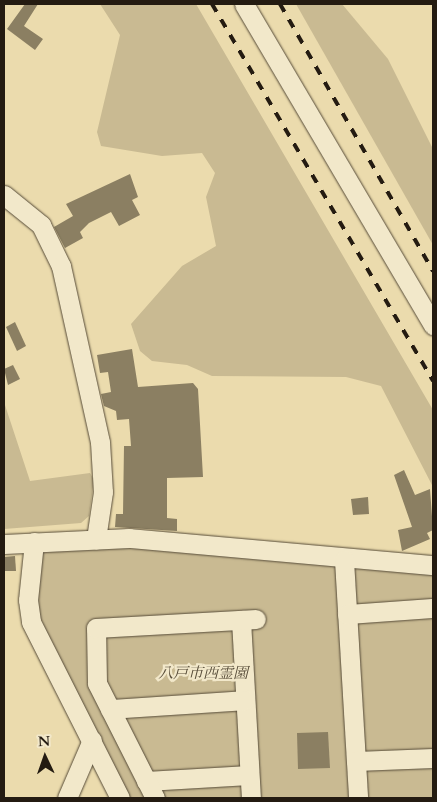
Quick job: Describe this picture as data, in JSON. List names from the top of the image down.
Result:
{
  "parks": ["八戸市西霊園"],
  "north": "top"
}
